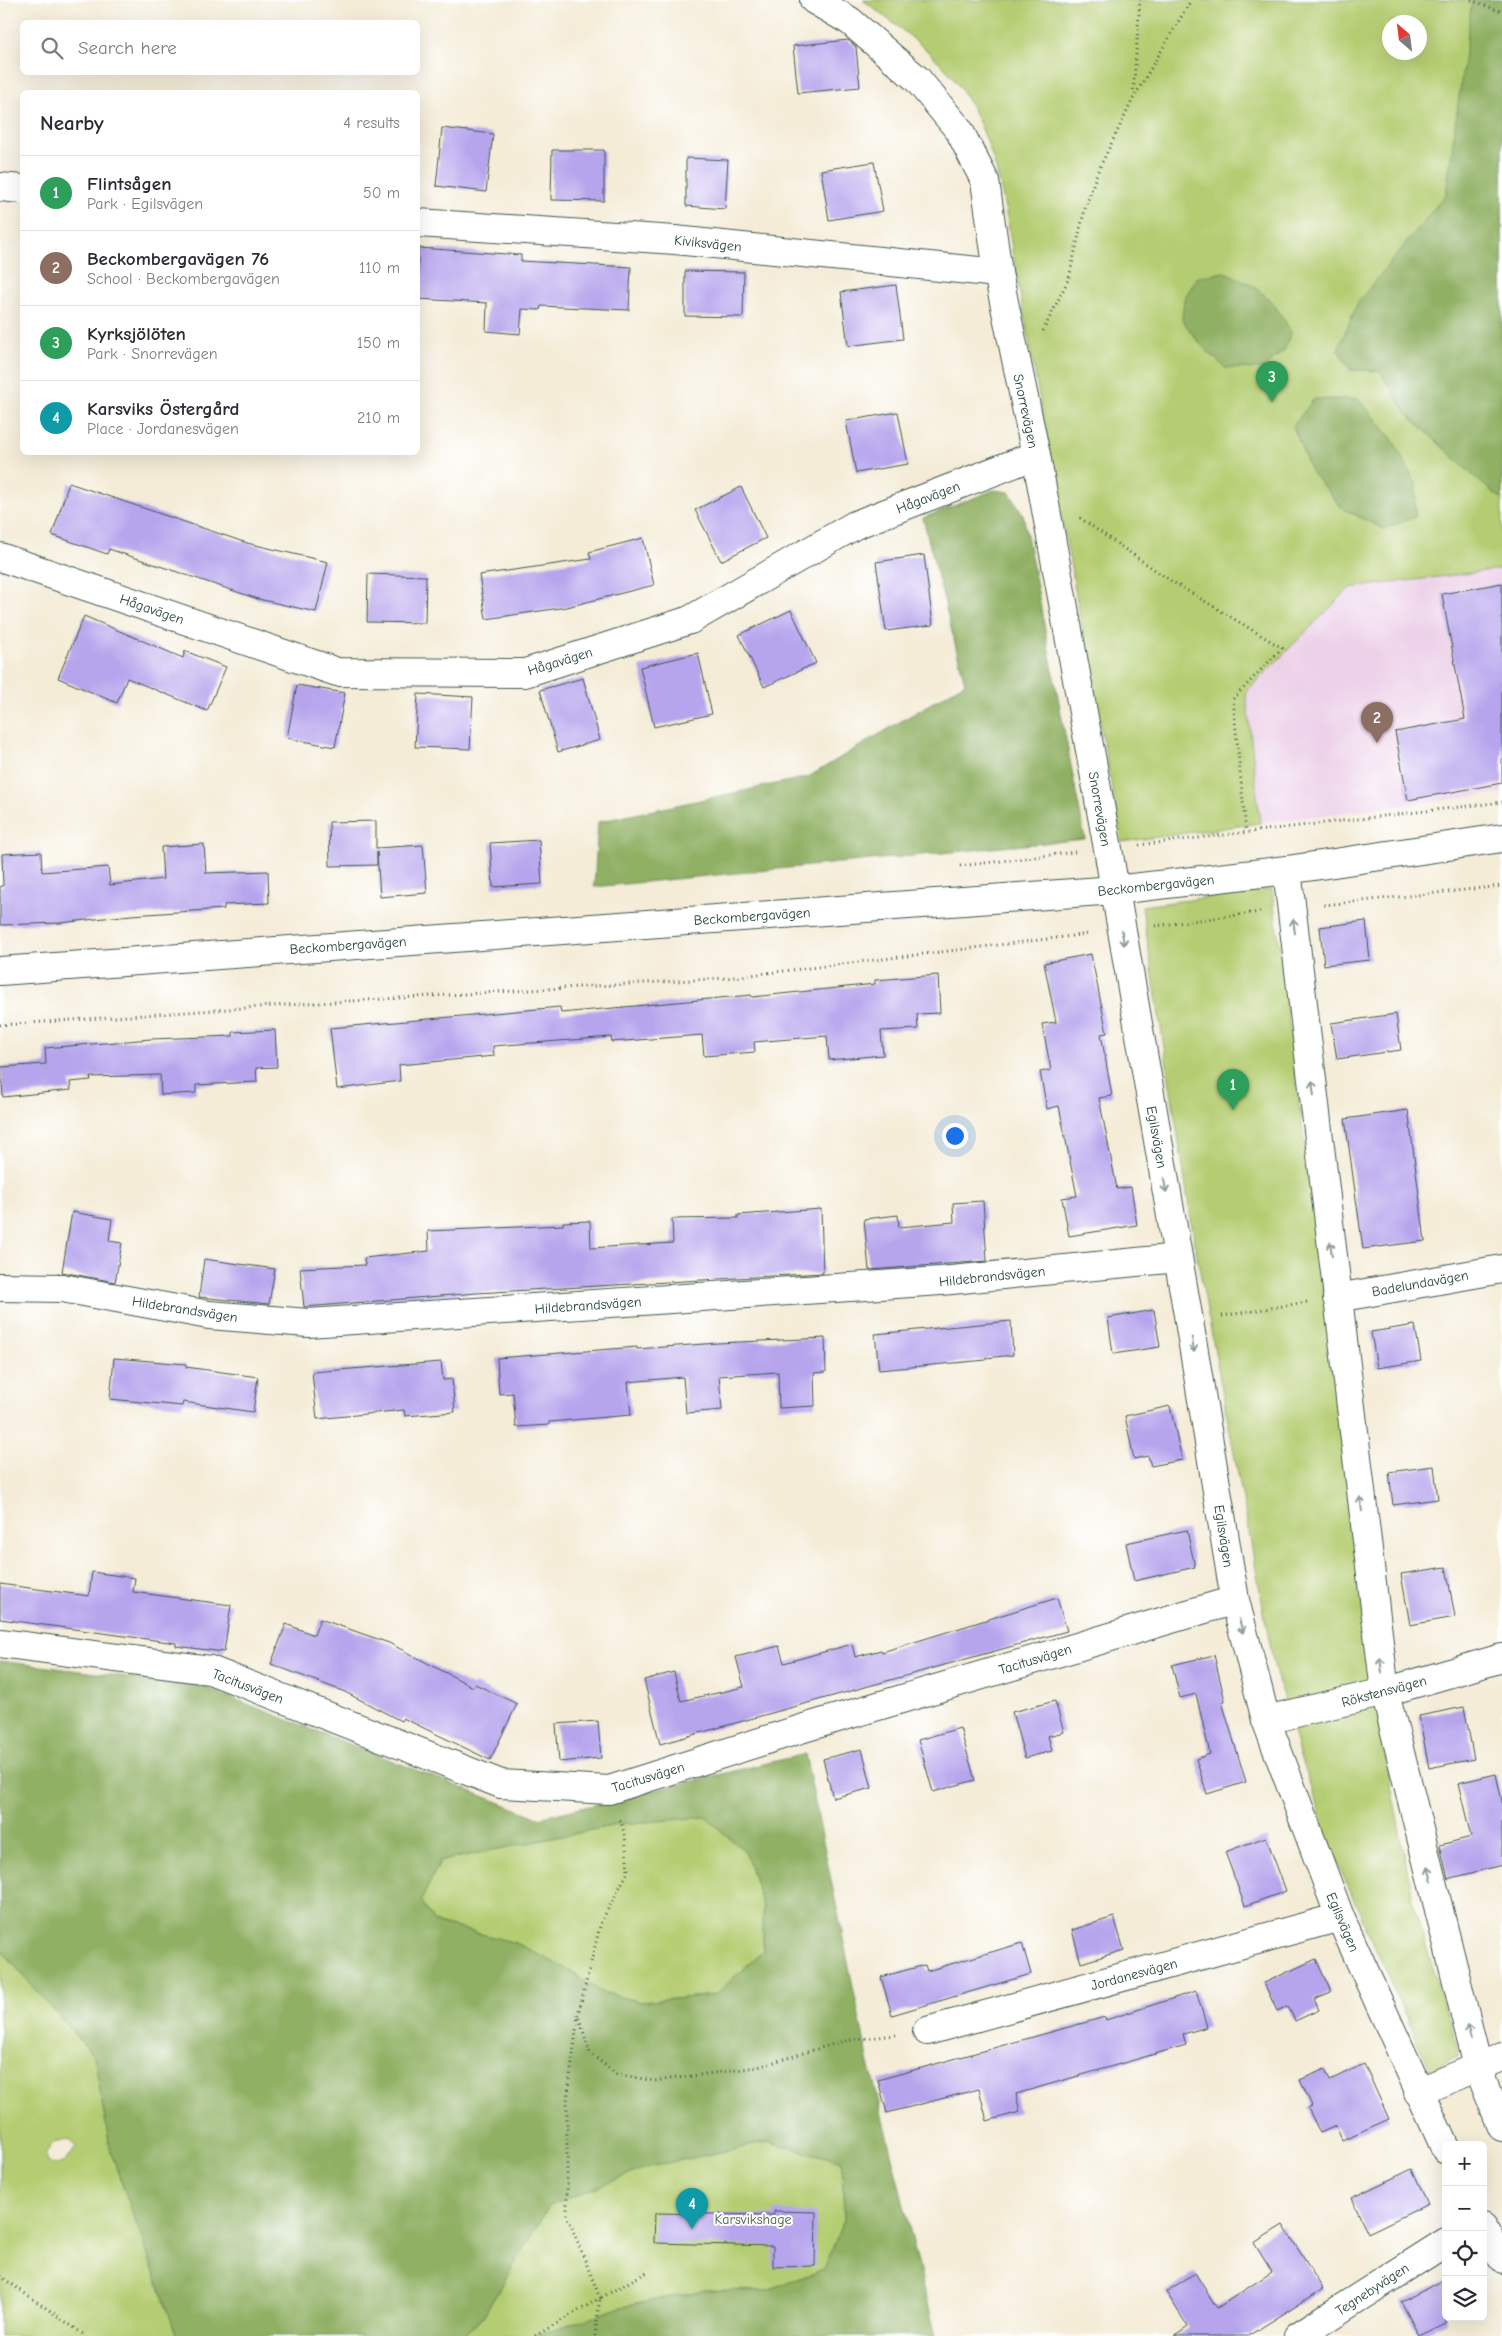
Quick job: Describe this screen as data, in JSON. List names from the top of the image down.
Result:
{
  "streets": {
    "street": [
      "Kiviksvägen",
      "Snorrevägen",
      "Hågavägen",
      "Beckombergavägen",
      "Egilsvägen",
      "Hildebrandsvägen",
      "Badelundavägen",
      "Tacitusvägen",
      "Rökstensvägen",
      "Jordanesvägen",
      "Tegnebyvägen"
    ]
  },
  "crossings": [
    ["Kiviksvägen", "Snorrevägen"],
    ["Snorrevägen", "Hågavägen"],
    ["Snorrevägen", "Beckombergavägen"],
    ["Snorrevägen", "Egilsvägen"],
    ["Beckombergavägen", "Egilsvägen"],
    ["Egilsvägen", "Hildebrandsvägen"],
    ["Egilsvägen", "Tacitusvägen"],
    ["Egilsvägen", "Rökstensvägen"],
    ["Egilsvägen", "Jordanesvägen"]
  ],
  "parks": ["Karsvikshage"],
  "north": "top left",
  "page": {
    "search": "Search here",
    "heading": ["Nearby", "4 results"],
    "list": [
      {
        "mark": "1",
        "name": "Flintsågen",
        "note": "Park · Egilsvägen",
        "value": "50 m"
      },
      {
        "mark": "2",
        "name": "Beckombergavägen 76",
        "note": "School · Beckombergavägen",
        "value": "110 m"
      },
      {
        "mark": "3",
        "name": "Kyrksjölöten",
        "note": "Park · Snorrevägen",
        "value": "150 m"
      },
      {
        "mark": "4",
        "name": "Karsviks Östergård",
        "note": "Place · Jordanesvägen",
        "value": "210 m"
      }
    ],
    "pins": [
      "3",
      "2",
      "1",
      "4"
    ],
    "map_buttons": ["+", "−"]
  }
}
